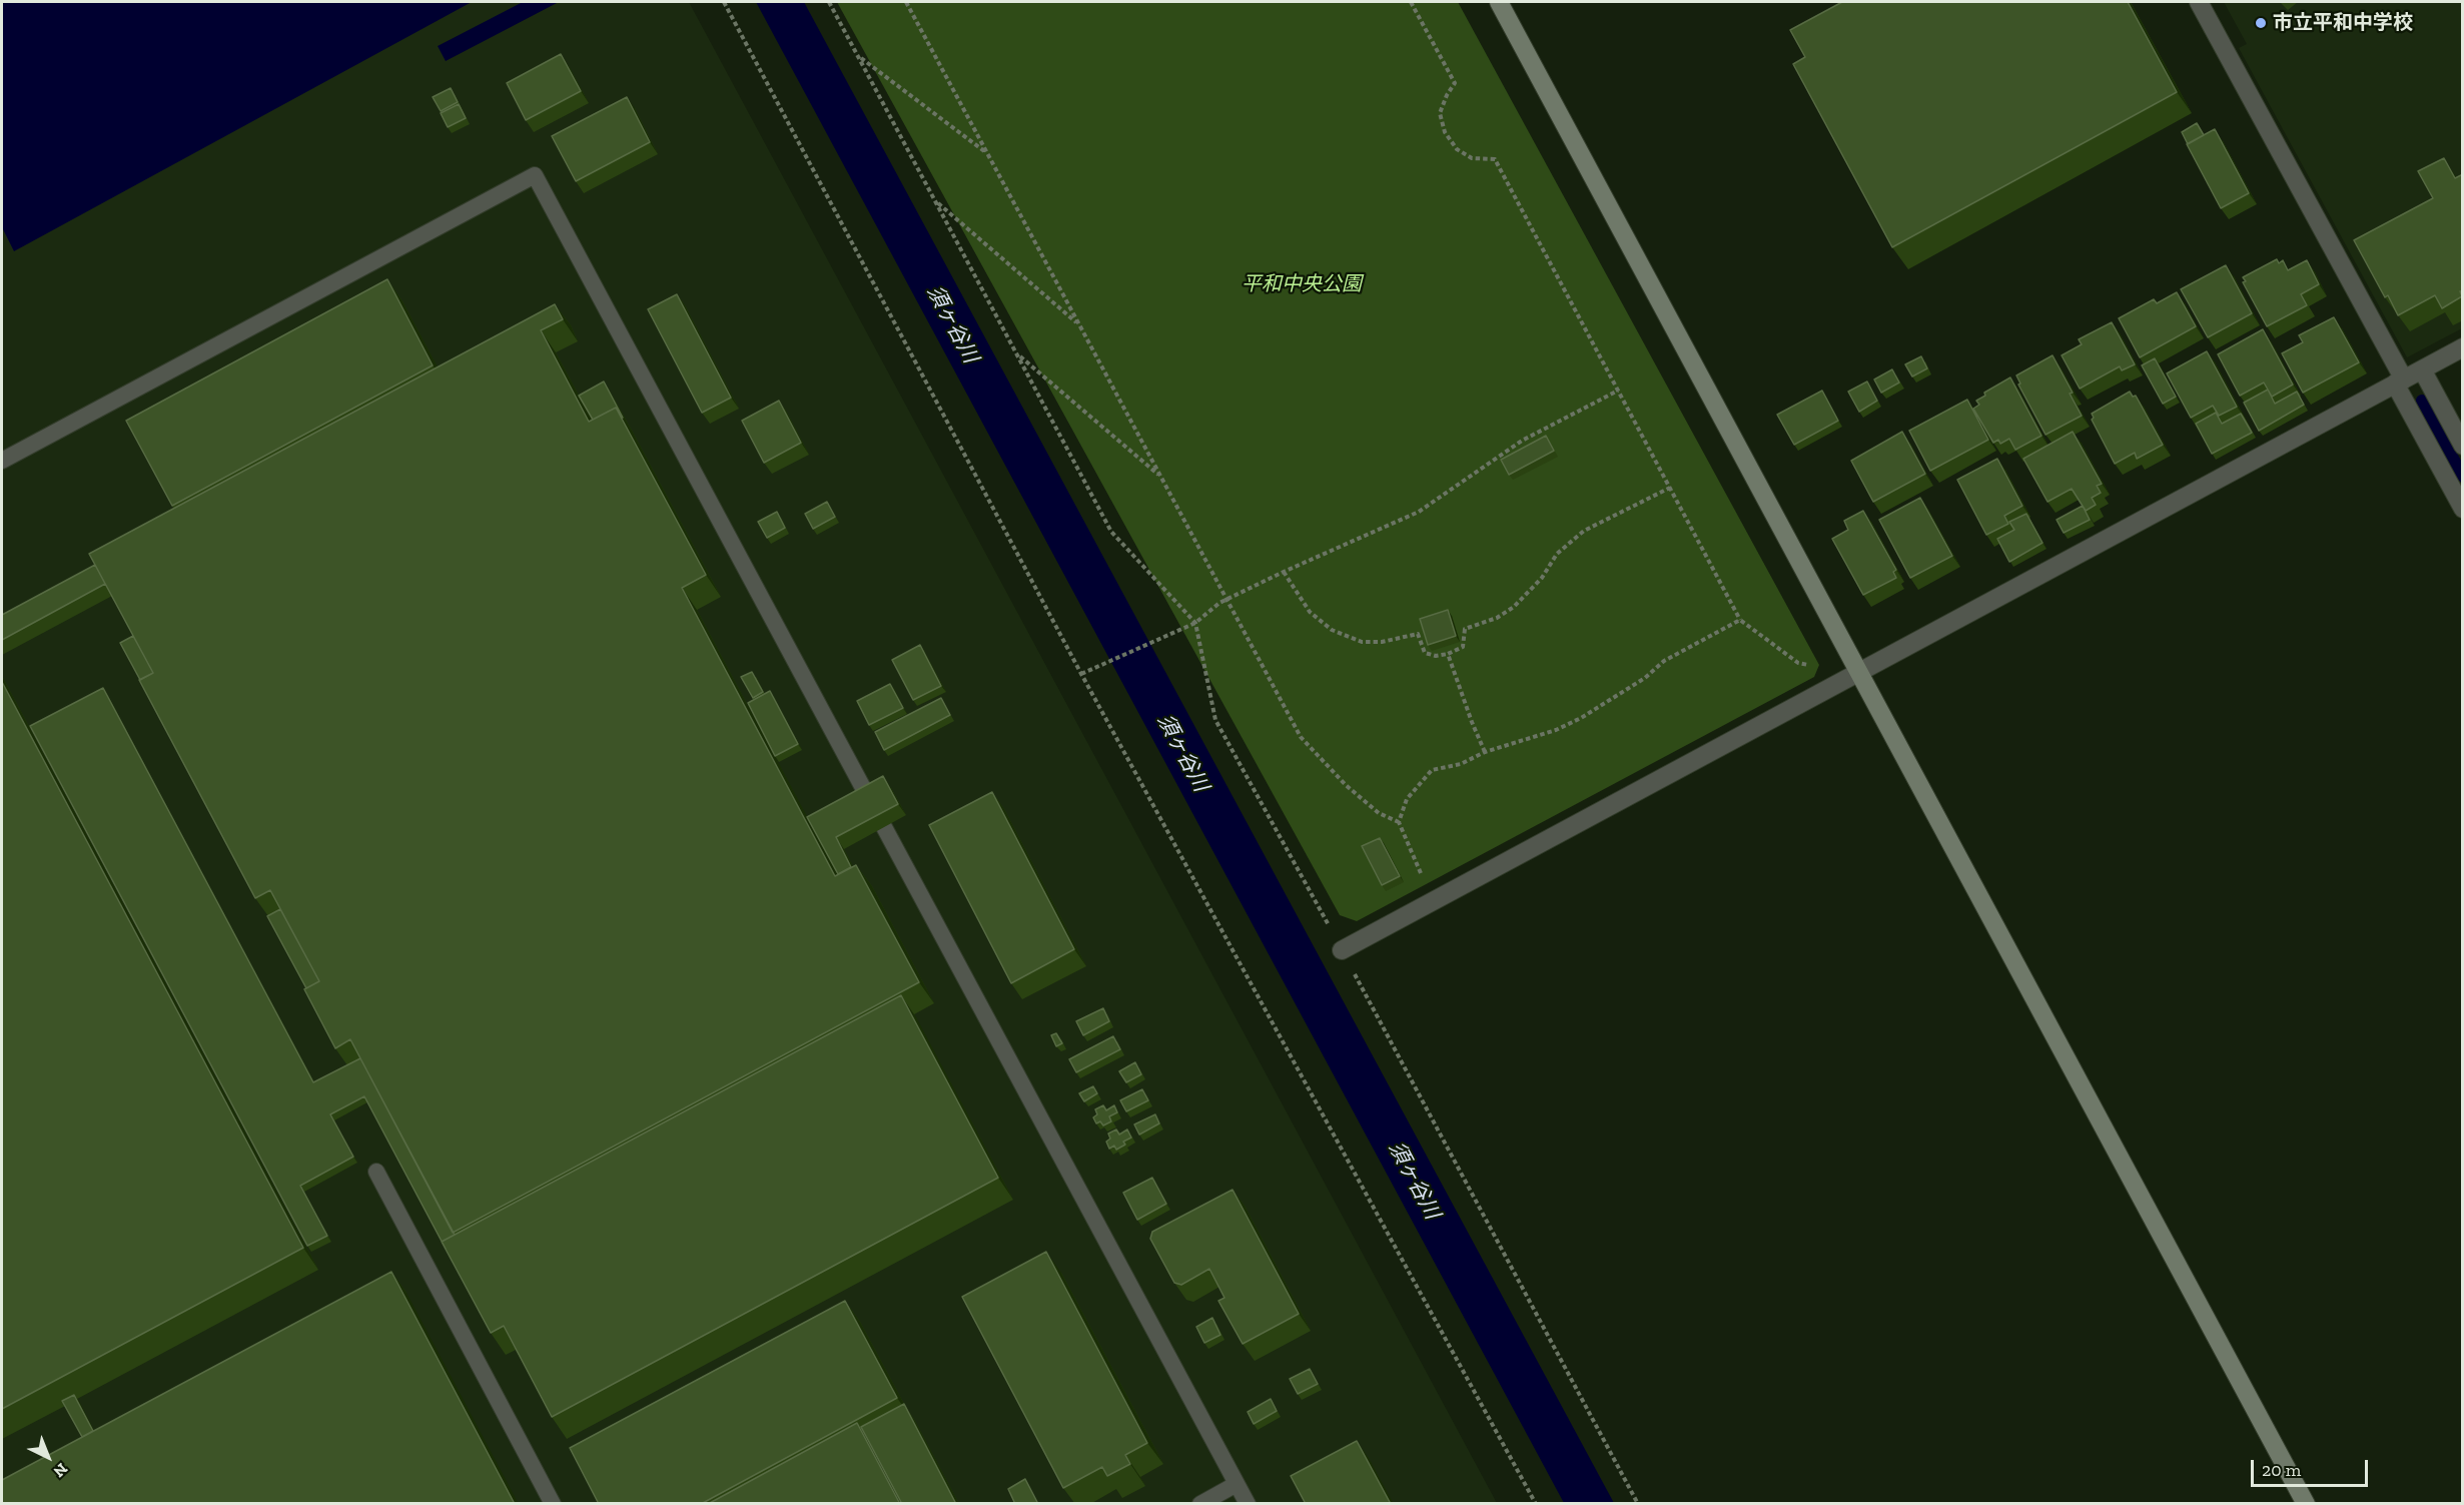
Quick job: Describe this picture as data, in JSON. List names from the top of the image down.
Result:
{
  "water": ["須ヶ谷川"],
  "parks": ["平和中央公園"],
  "places": ["市立平和中学校"],
  "scale_bar": "20 m",
  "north": "bottom right"
}
